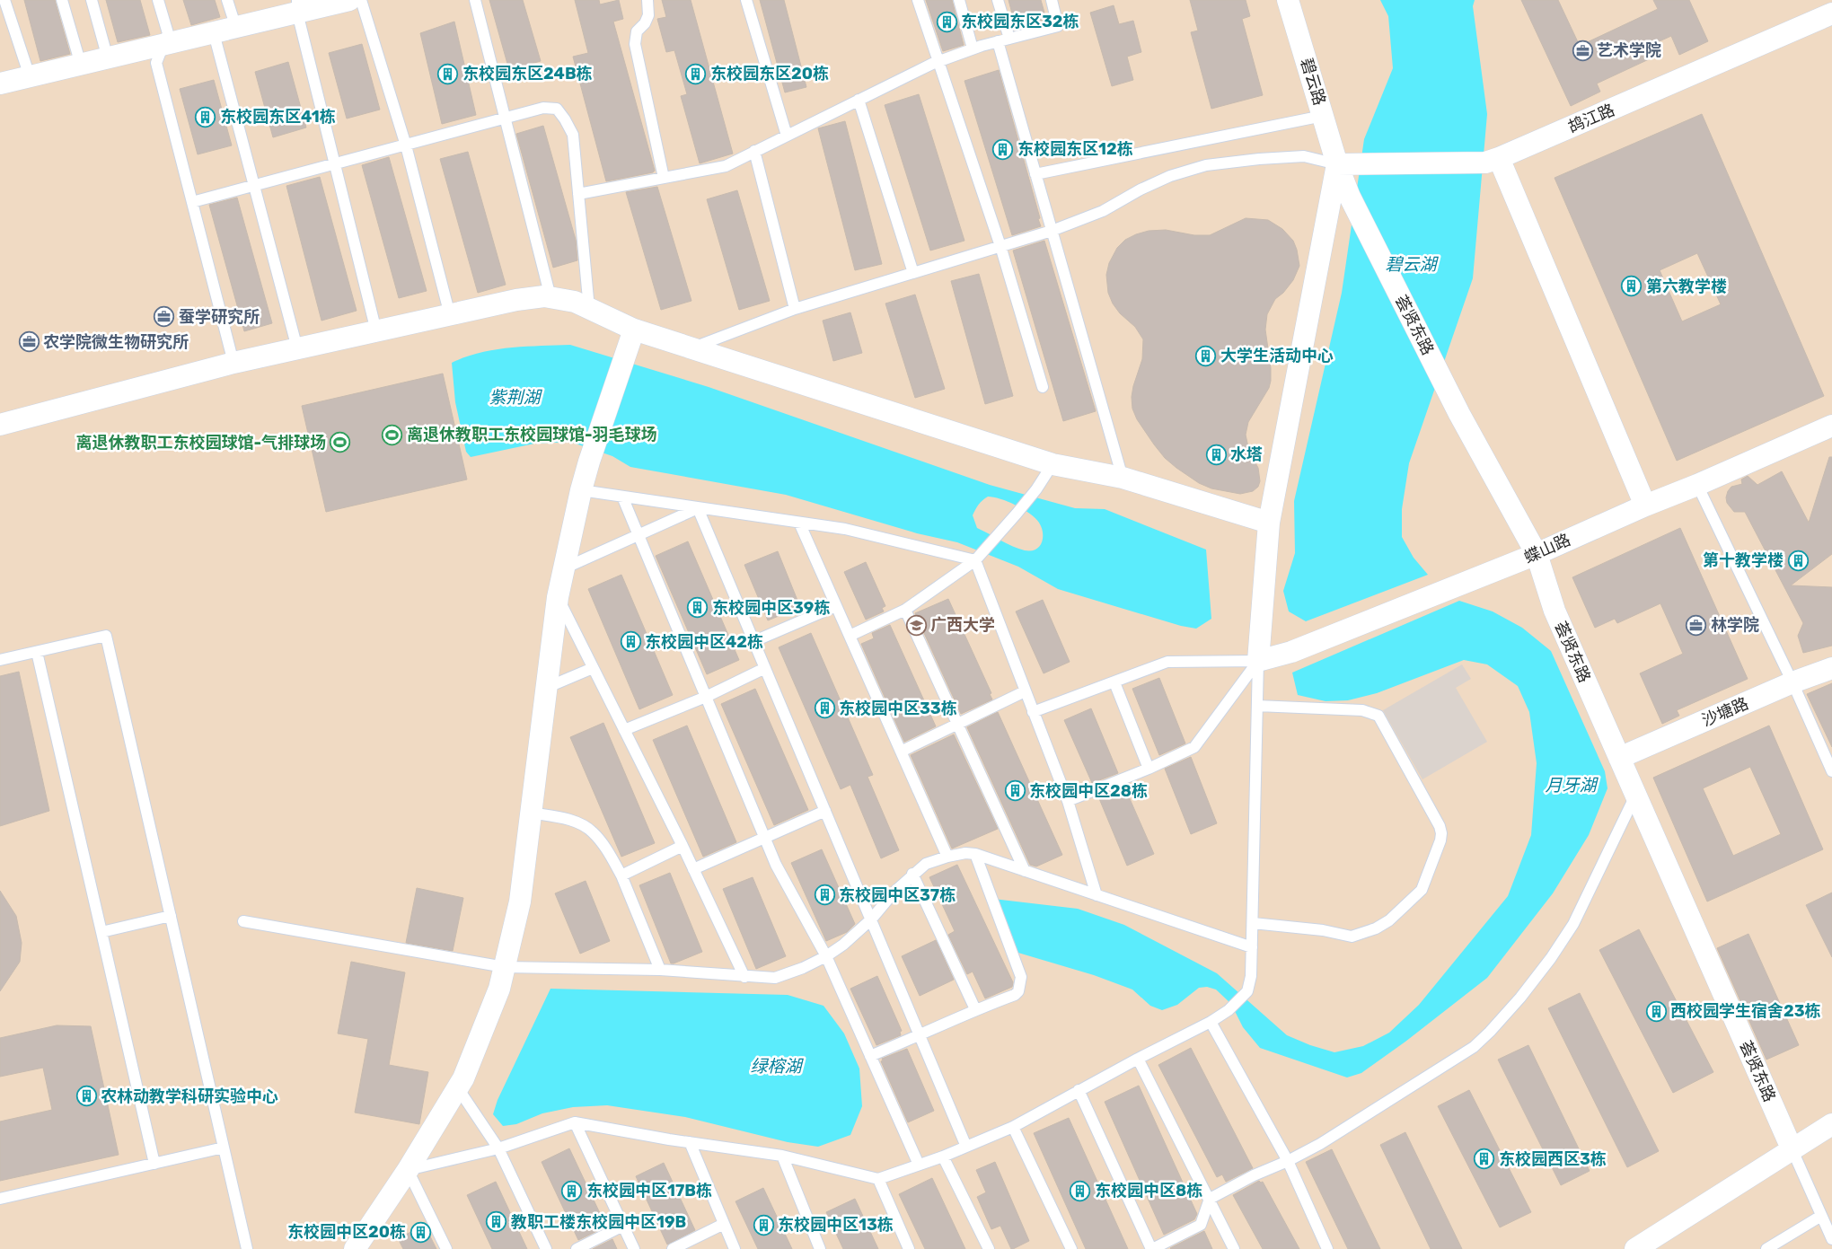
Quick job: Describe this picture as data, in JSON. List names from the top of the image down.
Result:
{
  "streets": {
    "street": [
      "碧云路",
      "鸪江路",
      "荟贤东路",
      "蝶山路",
      "沙塘路"
    ]
  },
  "crossings": [
    ["碧云路", "鸪江路"],
    ["碧云路", "荟贤东路"],
    ["鸪江路", "荟贤东路"],
    ["荟贤东路", "蝶山路"],
    ["荟贤东路", "沙塘路"]
  ],
  "water": [
    "碧云湖",
    "紫荆湖",
    "月牙湖",
    "绿榕湖"
  ],
  "places": {
    "building": [
      "东校园东区32栋",
      "东校园东区24B栋",
      "东校园东区20栋",
      "东校园东区41栋",
      "东校园东区12栋",
      "第六教学楼",
      "大学生活动中心",
      "水塔",
      "第十教学楼",
      "东校园中区39栋",
      "东校园中区42栋",
      "东校园中区33栋",
      "东校园中区28栋",
      "东校园中区37栋",
      "西校园学生宿舍23栋",
      "农林动教学科研实验中心",
      "东校园西区3栋",
      "东校园中区17B栋",
      "东校园中区8栋",
      "教职工楼东校园中区19B",
      "东校园中区13栋",
      "东校园中区20栋"
    ],
    "office": [
      "艺术学院",
      "蚕学研究所",
      "农学院微生物研究所",
      "林学院"
    ],
    "sports": ["离退休教职工东校园球馆-羽毛球场", "离退休教职工东校园球馆-气排球场"],
    "school or university": ["广西大学"]
  }
}
